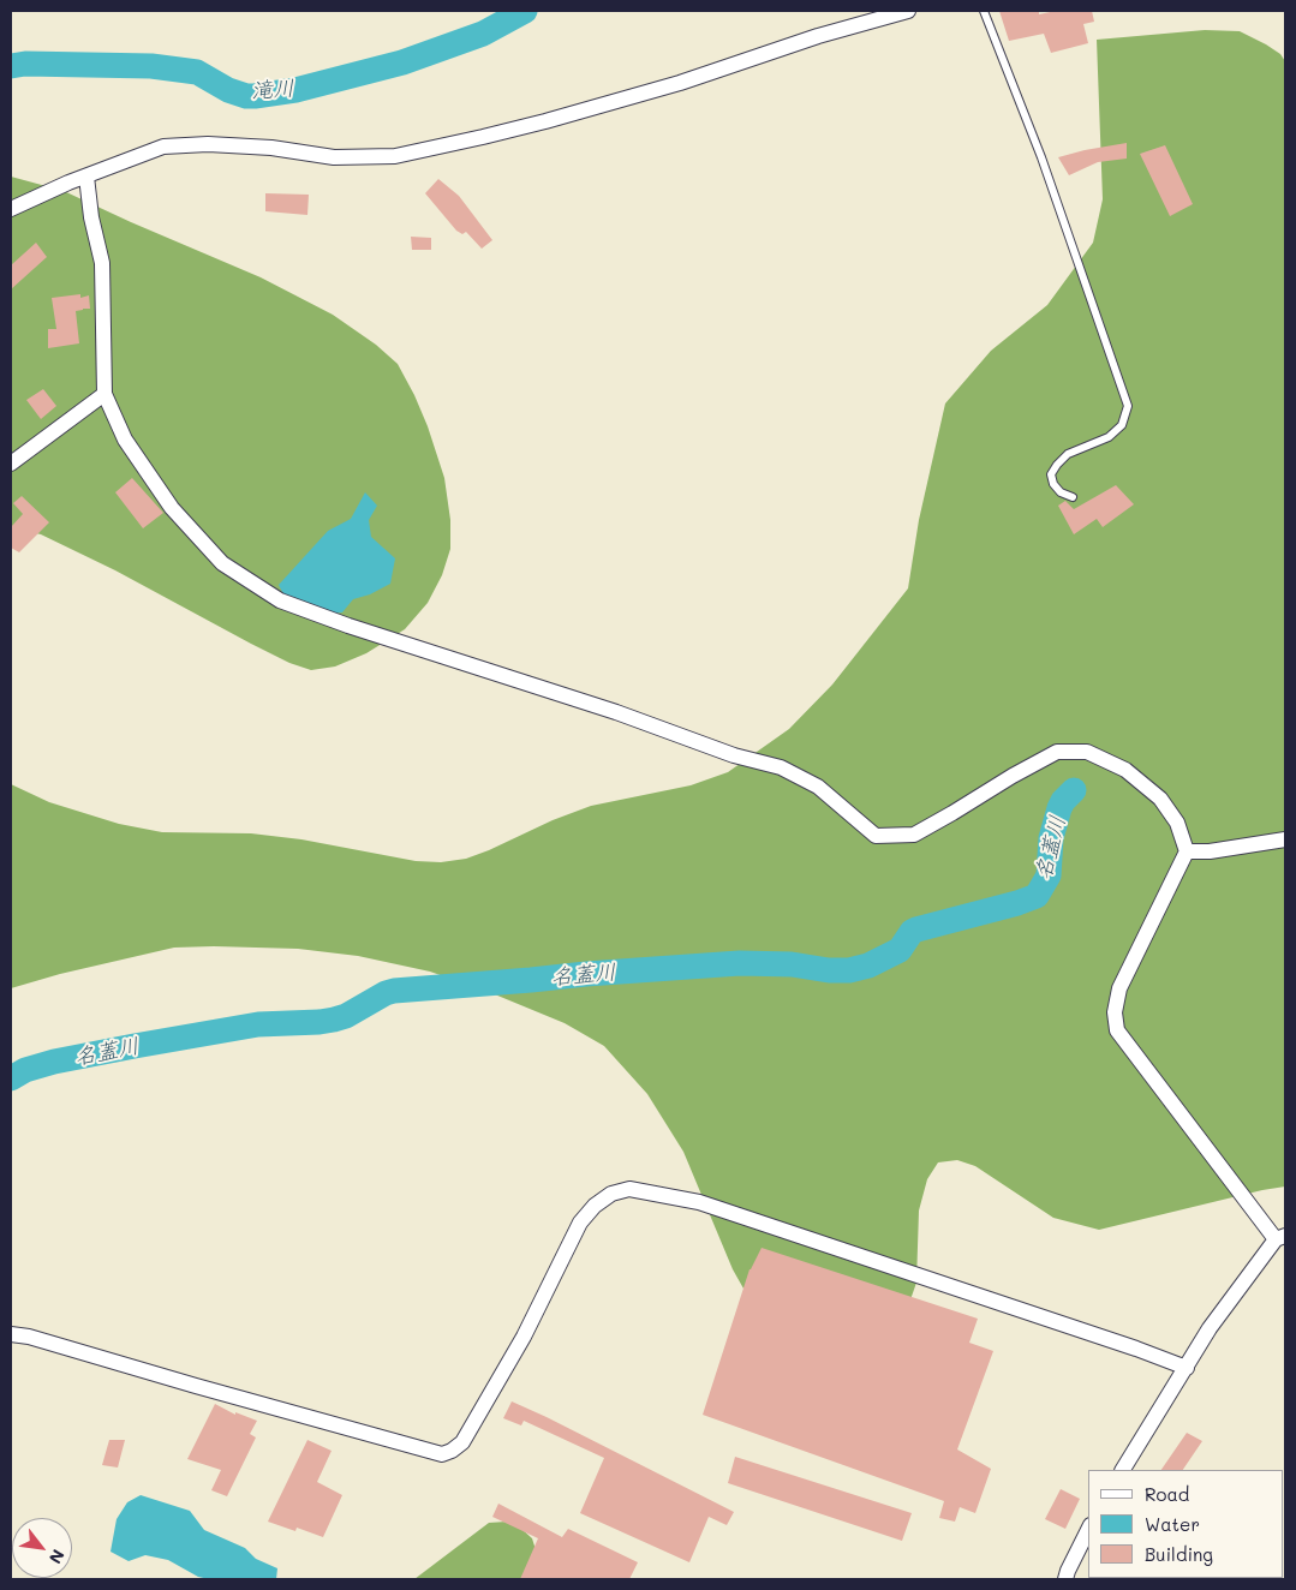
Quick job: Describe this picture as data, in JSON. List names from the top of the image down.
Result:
{
  "water": ["滝川", "名蓋川"],
  "legend": ["Road", "Water", "Building"],
  "north": "bottom right"
}
